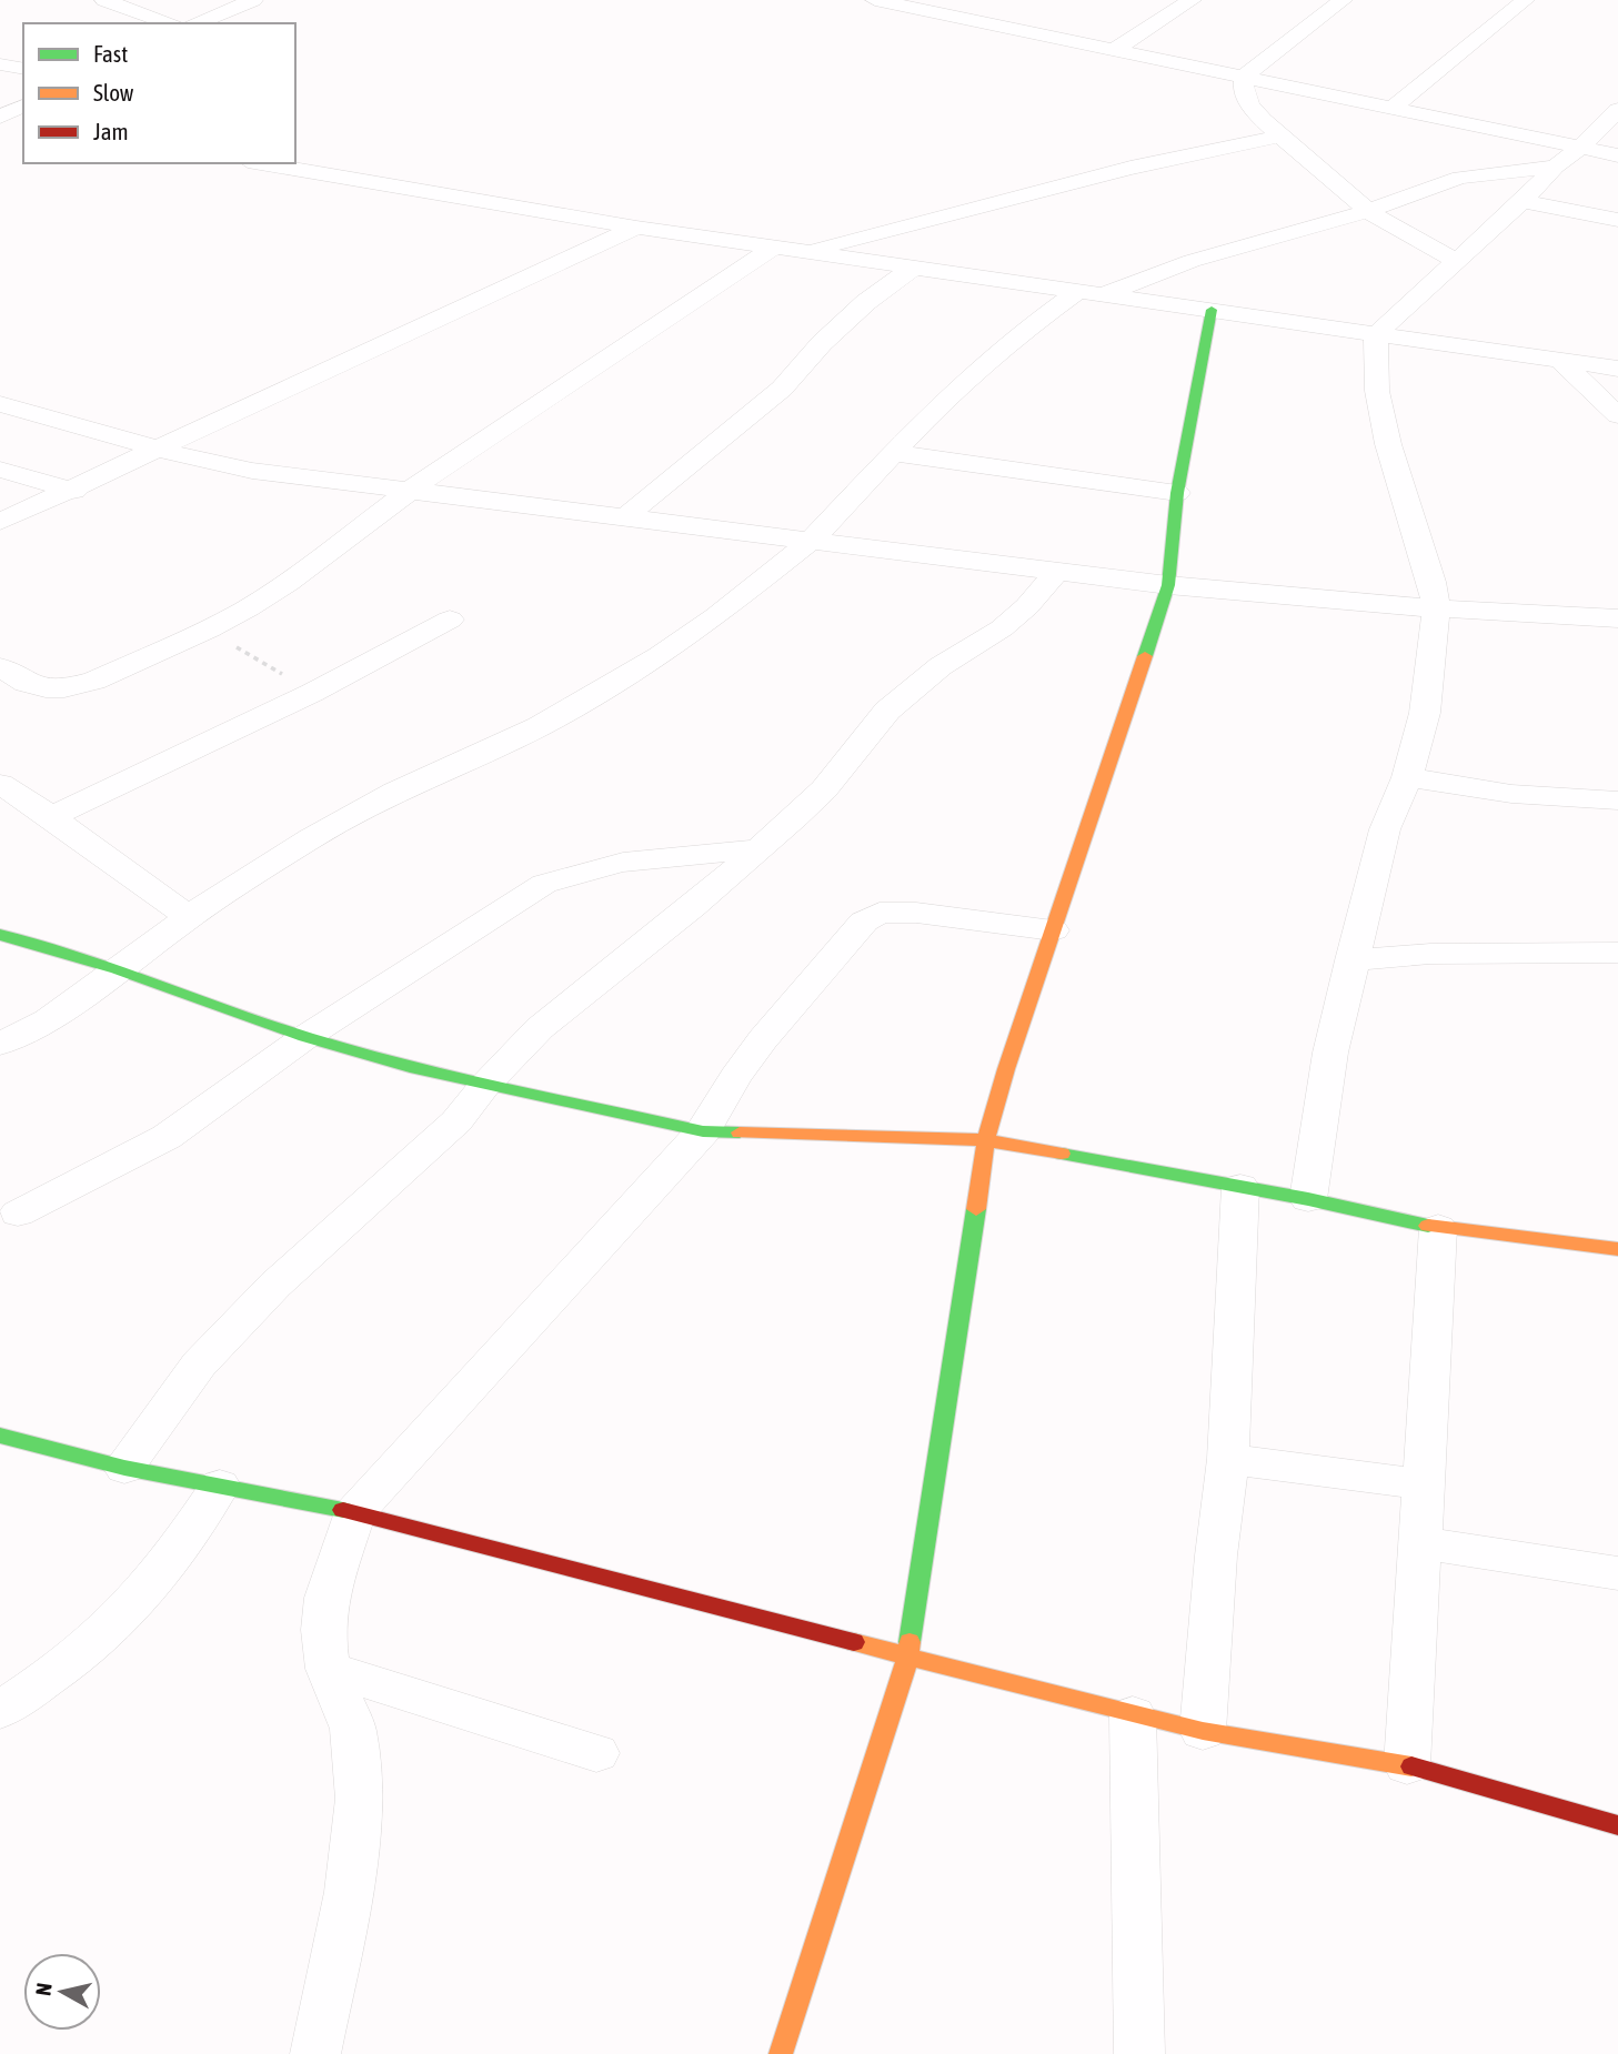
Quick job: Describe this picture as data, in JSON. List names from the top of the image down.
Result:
{
  "legend": ["Fast", "Slow", "Jam"],
  "north": "left"
}
